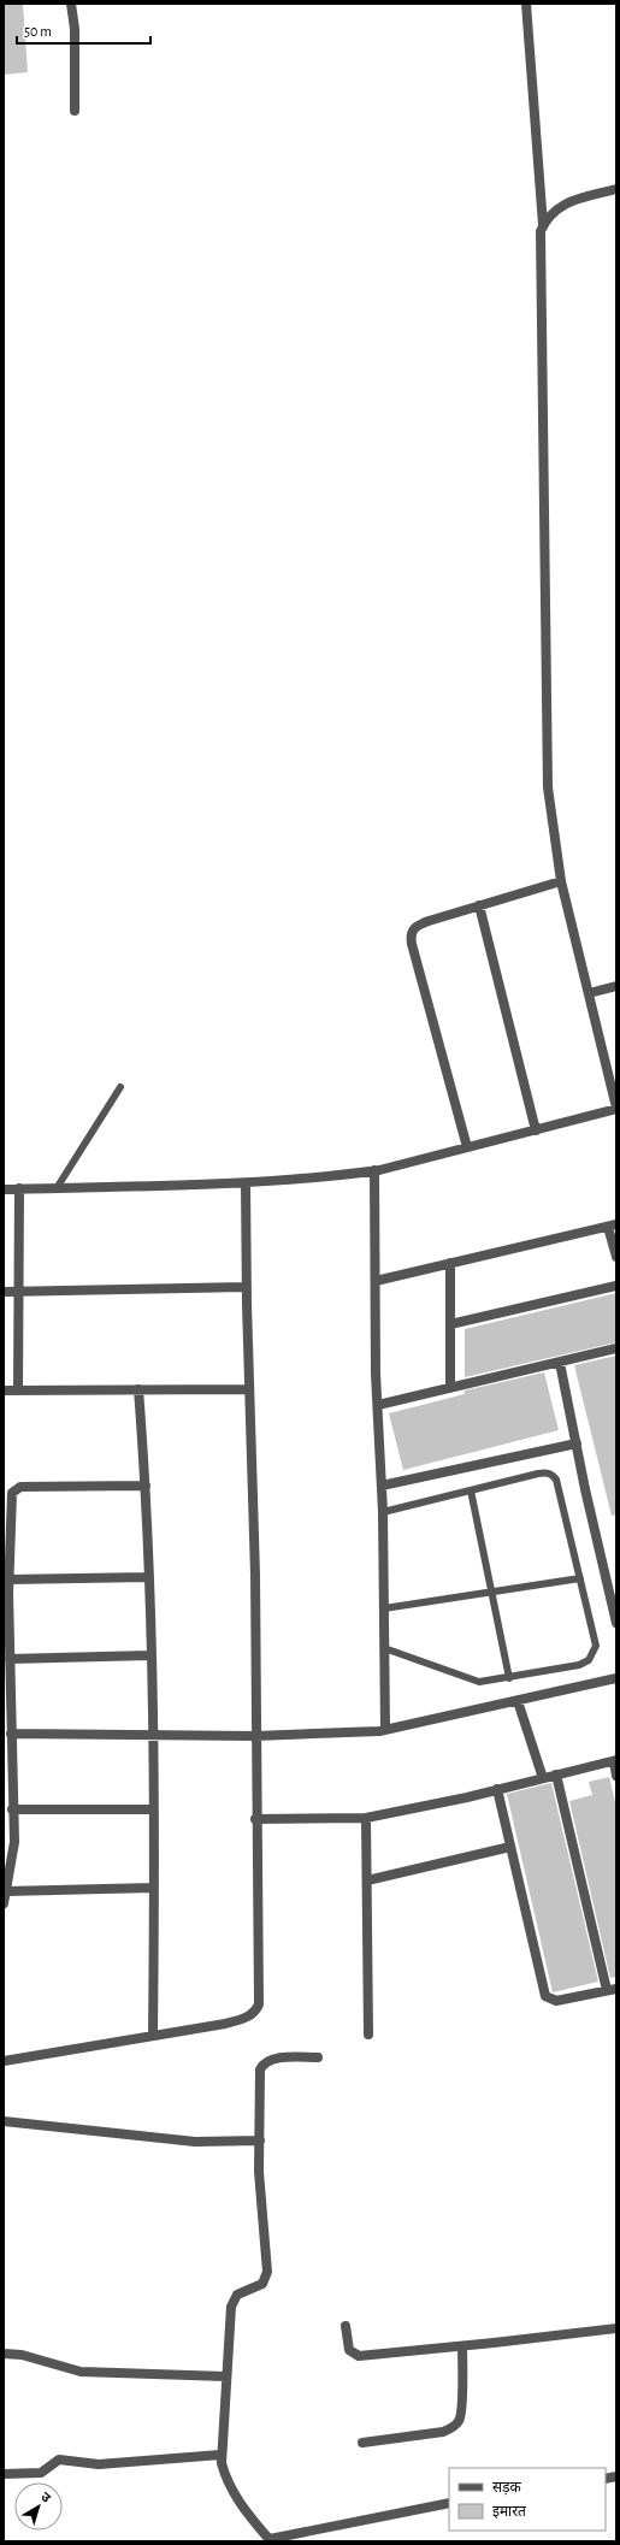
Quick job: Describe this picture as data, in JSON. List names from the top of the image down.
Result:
{
  "legend": ["सड़क", "इमारत"],
  "scale_bar": "50 m",
  "north": "top right"
}
